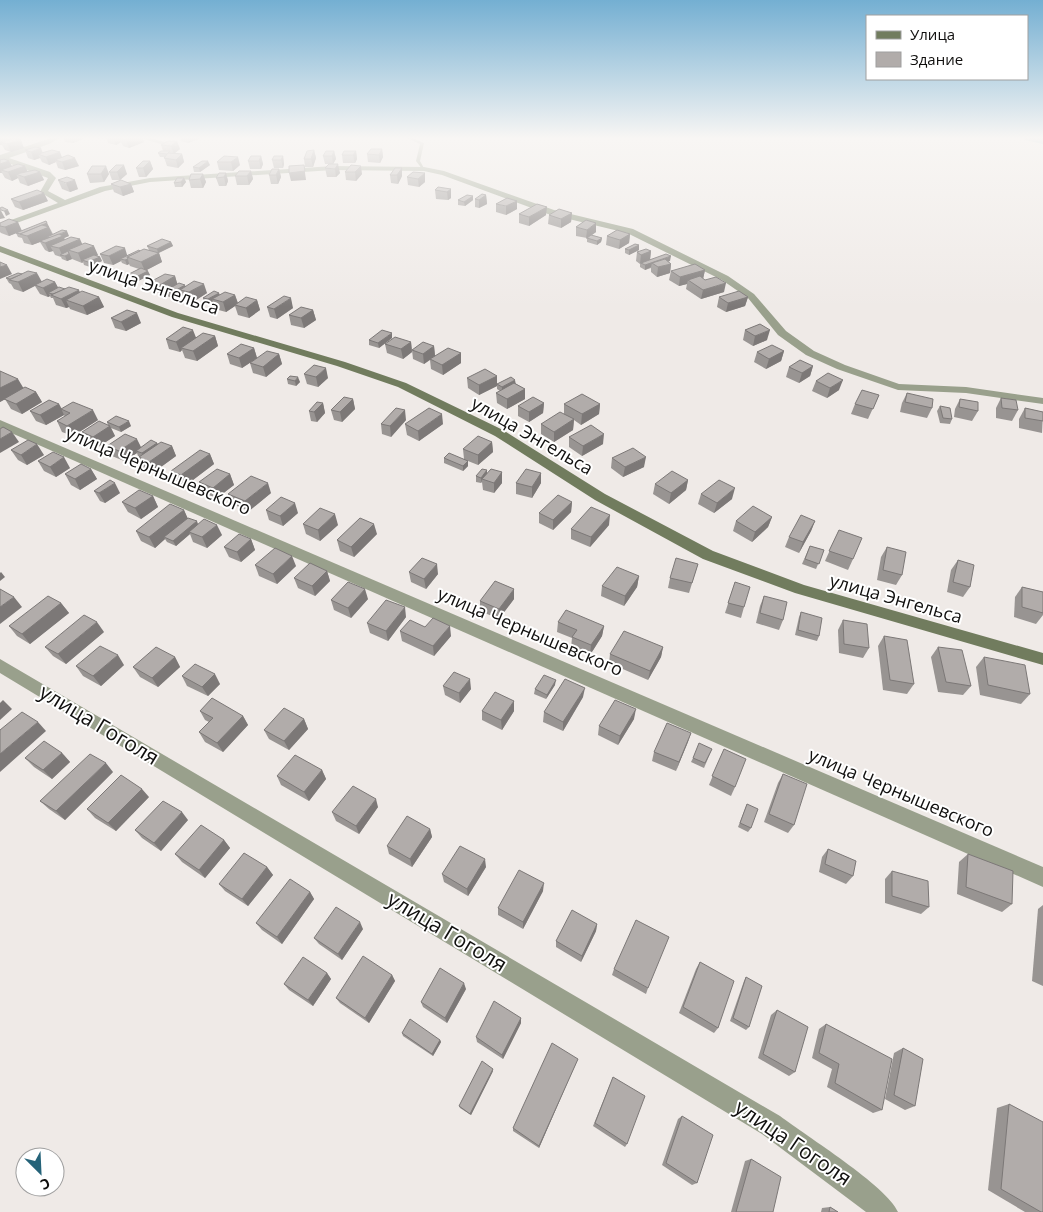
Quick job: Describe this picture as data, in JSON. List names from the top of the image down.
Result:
{
  "streets": {
    "street": ["улица Энгельса", "улица Чернышевского", "улица Гоголя"]
  },
  "legend": ["Улица", "Здание"],
  "north": "bottom right"
}
